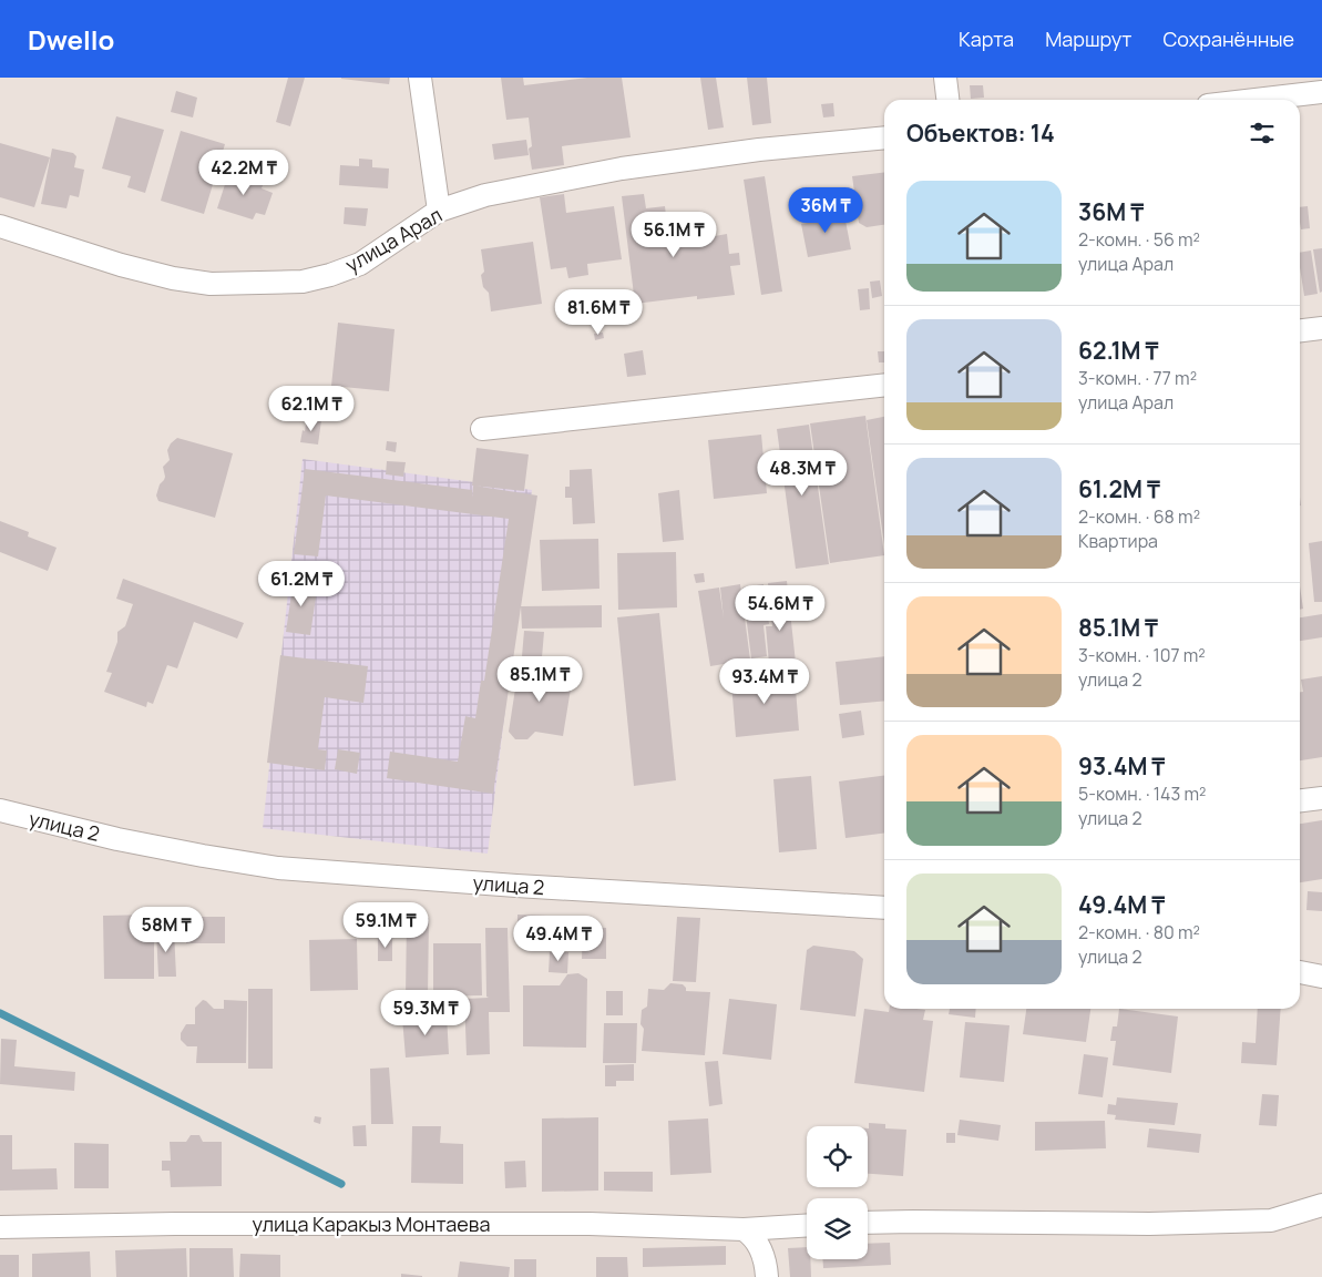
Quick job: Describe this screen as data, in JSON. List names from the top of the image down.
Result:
{
  "streets": {
    "street": ["улица Арал", "улица 2", "улица Каракыз Монтаева"]
  },
  "page": {
    "header": "Dwello",
    "nav": ["Карта", "Маршрут", "Сохранённые"],
    "heading": "Объектов: 14",
    "price": [
      "42.2M ₸",
      "36M ₸",
      "56.1M ₸",
      "81.6M ₸",
      "62.1M ₸",
      "48.3M ₸",
      "61.2M ₸",
      "54.6M ₸",
      "85.1M ₸",
      "93.4M ₸",
      "59.1M ₸",
      "58M ₸",
      "49.4M ₸",
      "59.3M ₸"
    ],
    "list": [
      {
        "name": "36M ₸",
        "note": "2-комн. · 56 m² · улица Арал"
      },
      {
        "name": "62.1M ₸",
        "note": "3-комн. · 77 m² · улица Арал"
      },
      {
        "name": "61.2M ₸",
        "note": "2-комн. · 68 m² · Квартира"
      },
      {
        "name": "85.1M ₸",
        "note": "3-комн. · 107 m² · улица 2"
      },
      {
        "name": "93.4M ₸",
        "note": "5-комн. · 143 m² · улица 2"
      },
      {
        "name": "49.4M ₸",
        "note": "2-комн. · 80 m² · улица 2"
      }
    ]
  }
}
